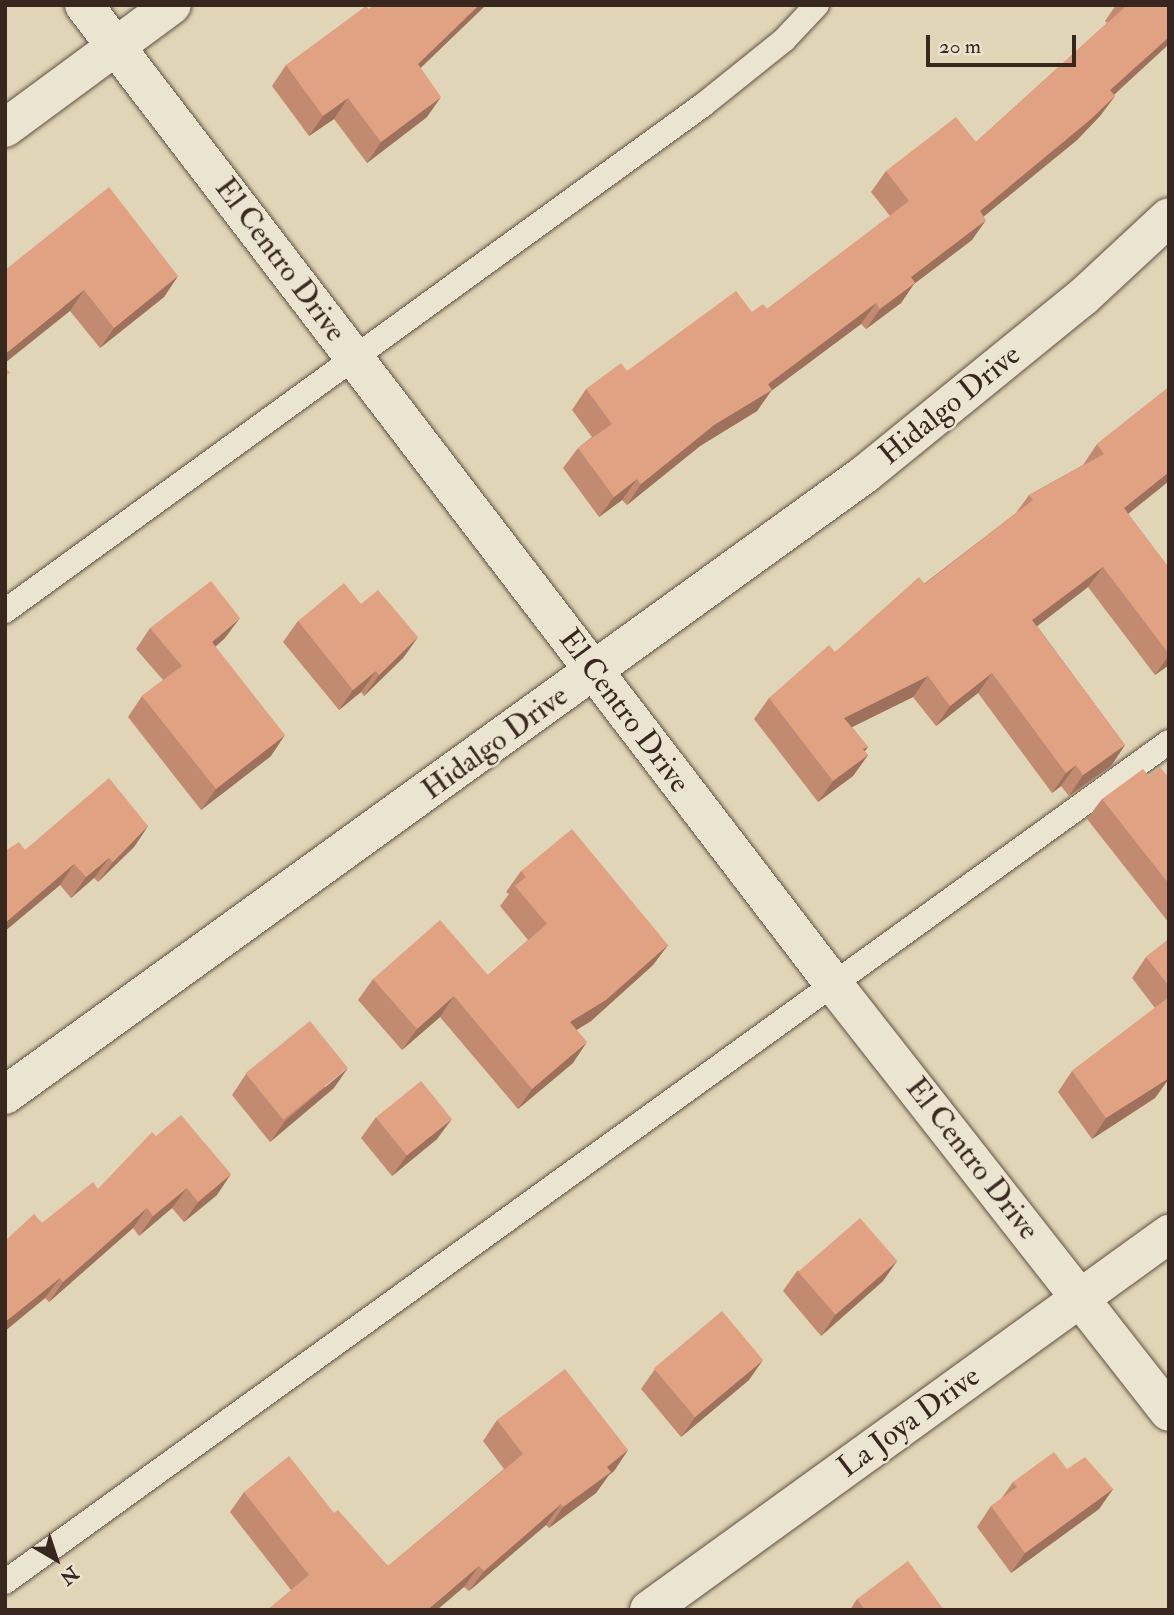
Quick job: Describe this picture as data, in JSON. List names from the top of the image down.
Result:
{
  "streets": {
    "street": ["El Centro Drive", "Hidalgo Drive", "La Joya Drive"]
  },
  "crossings": [
    ["El Centro Drive", "Hidalgo Drive"],
    ["El Centro Drive", "La Joya Drive"]
  ],
  "scale_bar": "20 m",
  "north": "bottom right"
}
